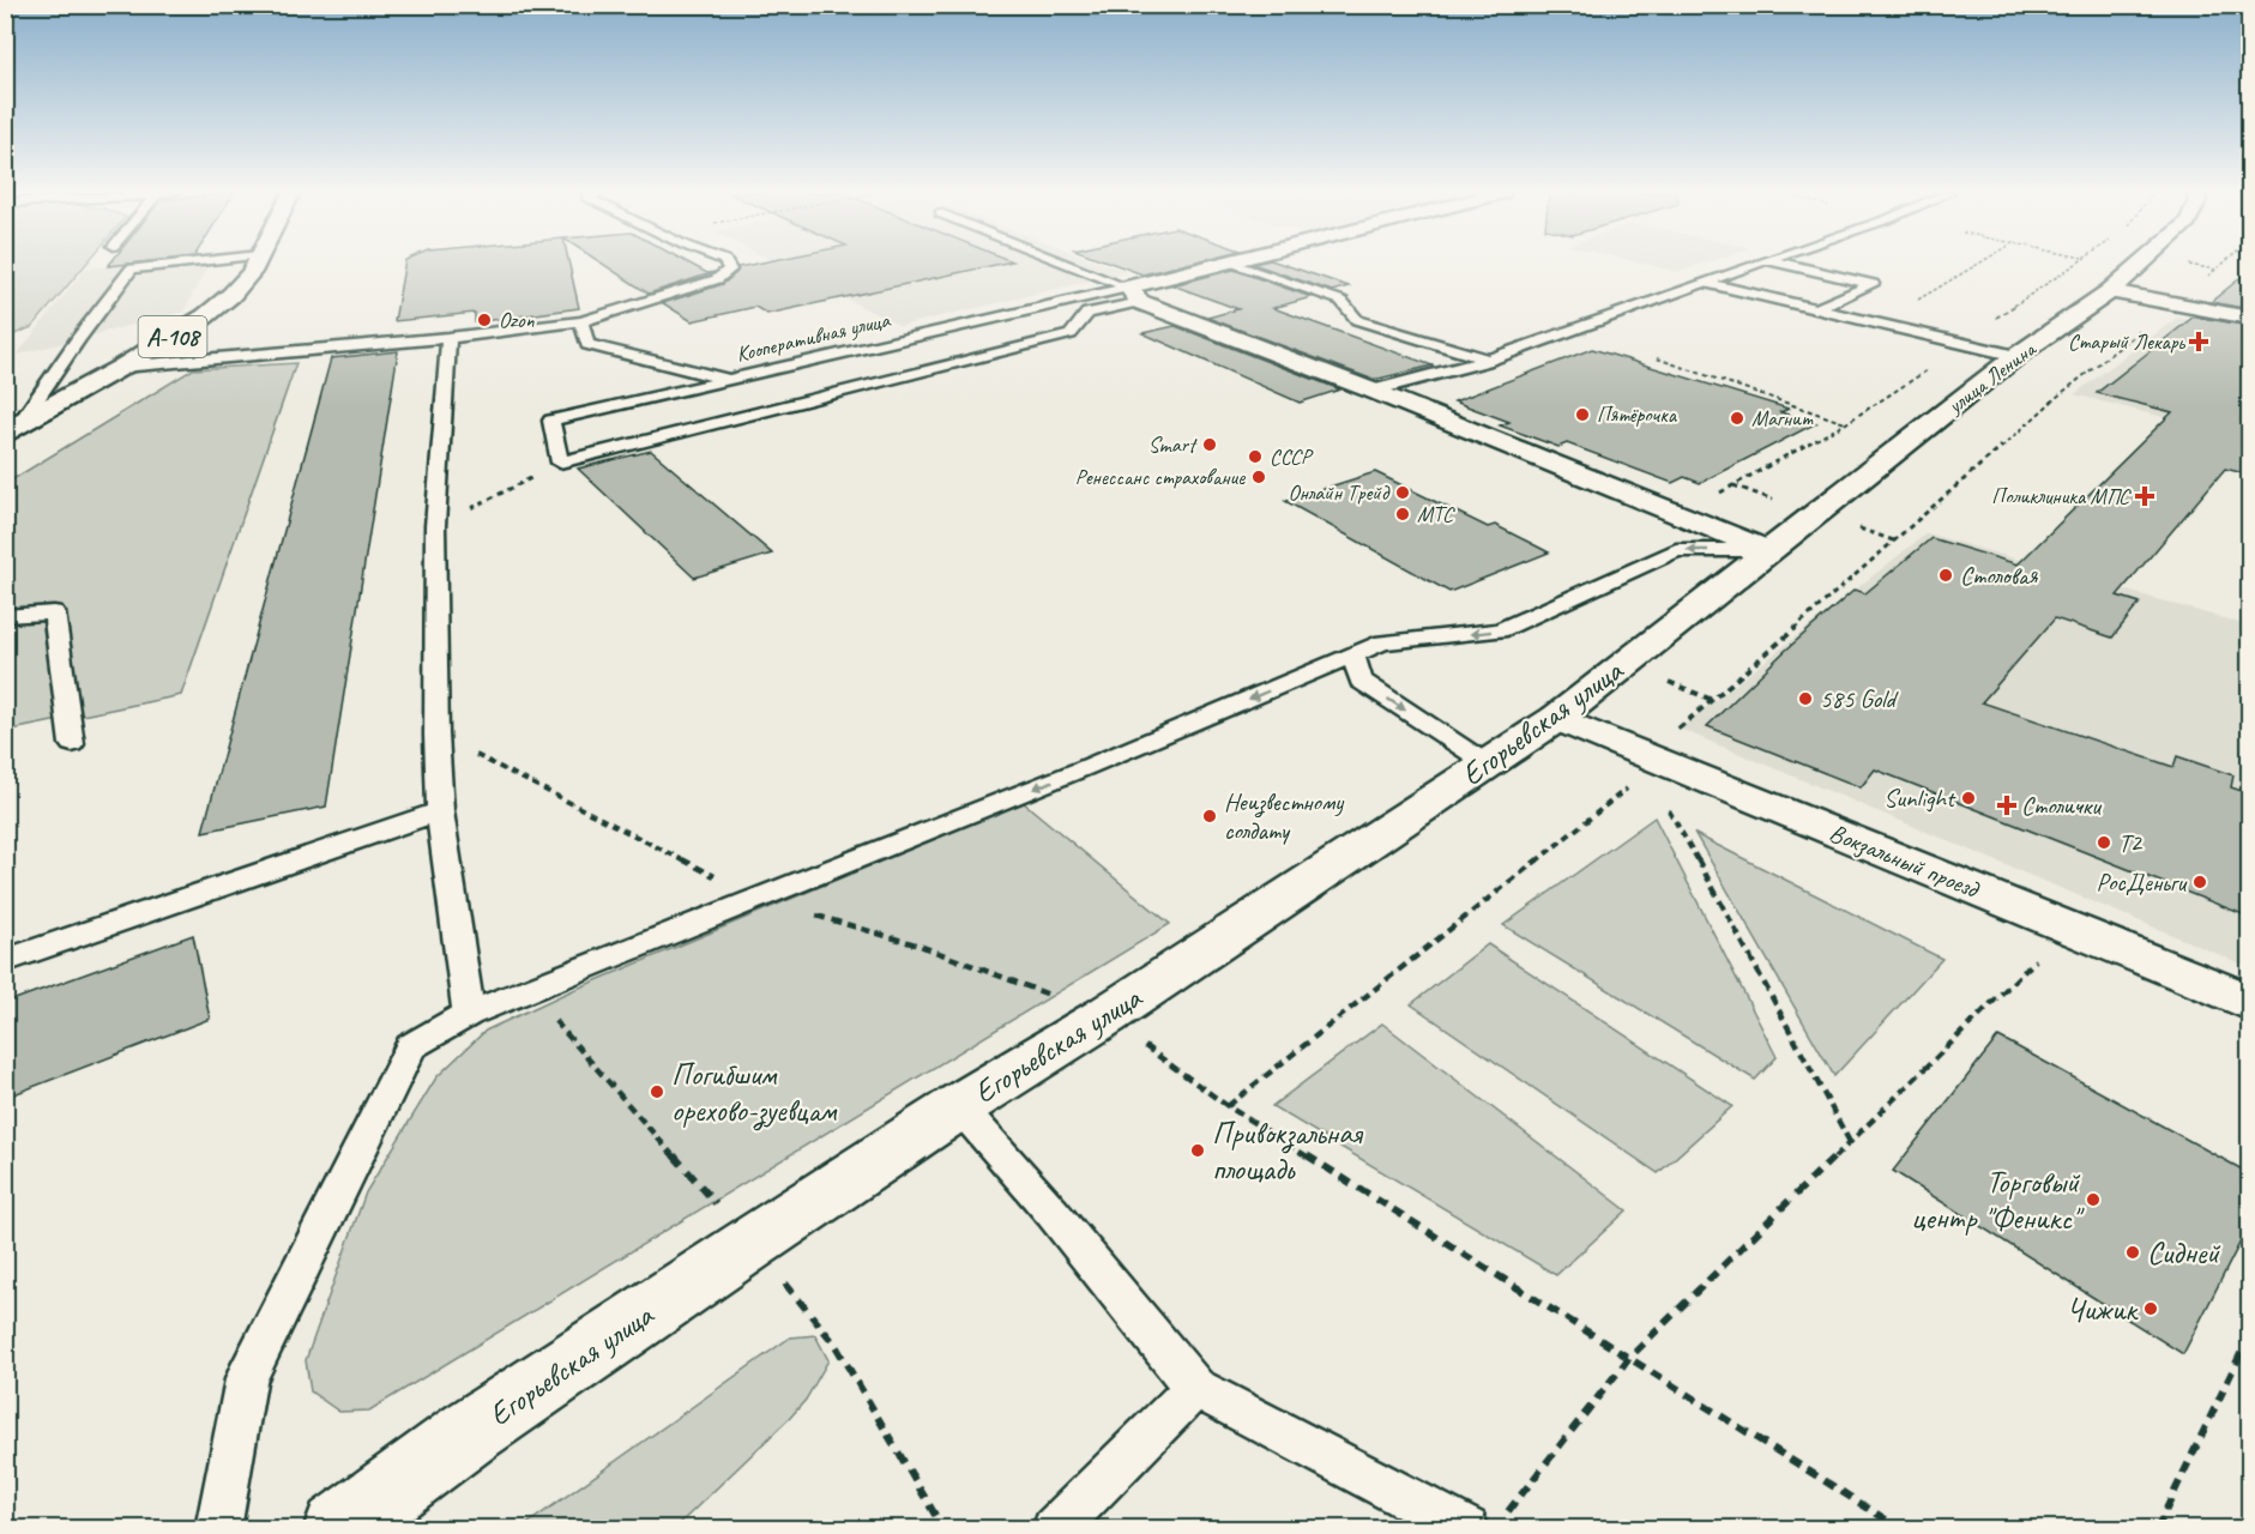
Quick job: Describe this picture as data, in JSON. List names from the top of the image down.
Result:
{
  "streets": {
    "main road": [
      "А-108",
      "Кооперативная улица",
      "улица Ленина",
      "Егорьевская улица",
      "Вокзальный проезд"
    ]
  },
  "crossings": [
    ["улица Ленина", "Егорьевская улица"],
    ["Егорьевская улица", "Вокзальный проезд"]
  ],
  "places": {
    "other": [
      "Ozon",
      "Пятёрочка",
      "Магнит",
      "Smart",
      "СССР",
      "Ренессанс страхование",
      "Онлайн Трейд",
      "МТС",
      "Столовая",
      "585 Gold",
      "Sunlight",
      "Неизвестному солдату",
      "T2",
      "РосДеньги",
      "Погибшим орехово-зуевцам",
      "Привокзальная площадь",
      "Торговый центр \"Феникс\"",
      "Сидней",
      "Чижик"
    ],
    "health": ["Старый Лекарь", "Поликлиника МПС", "Столички"]
  }
}
